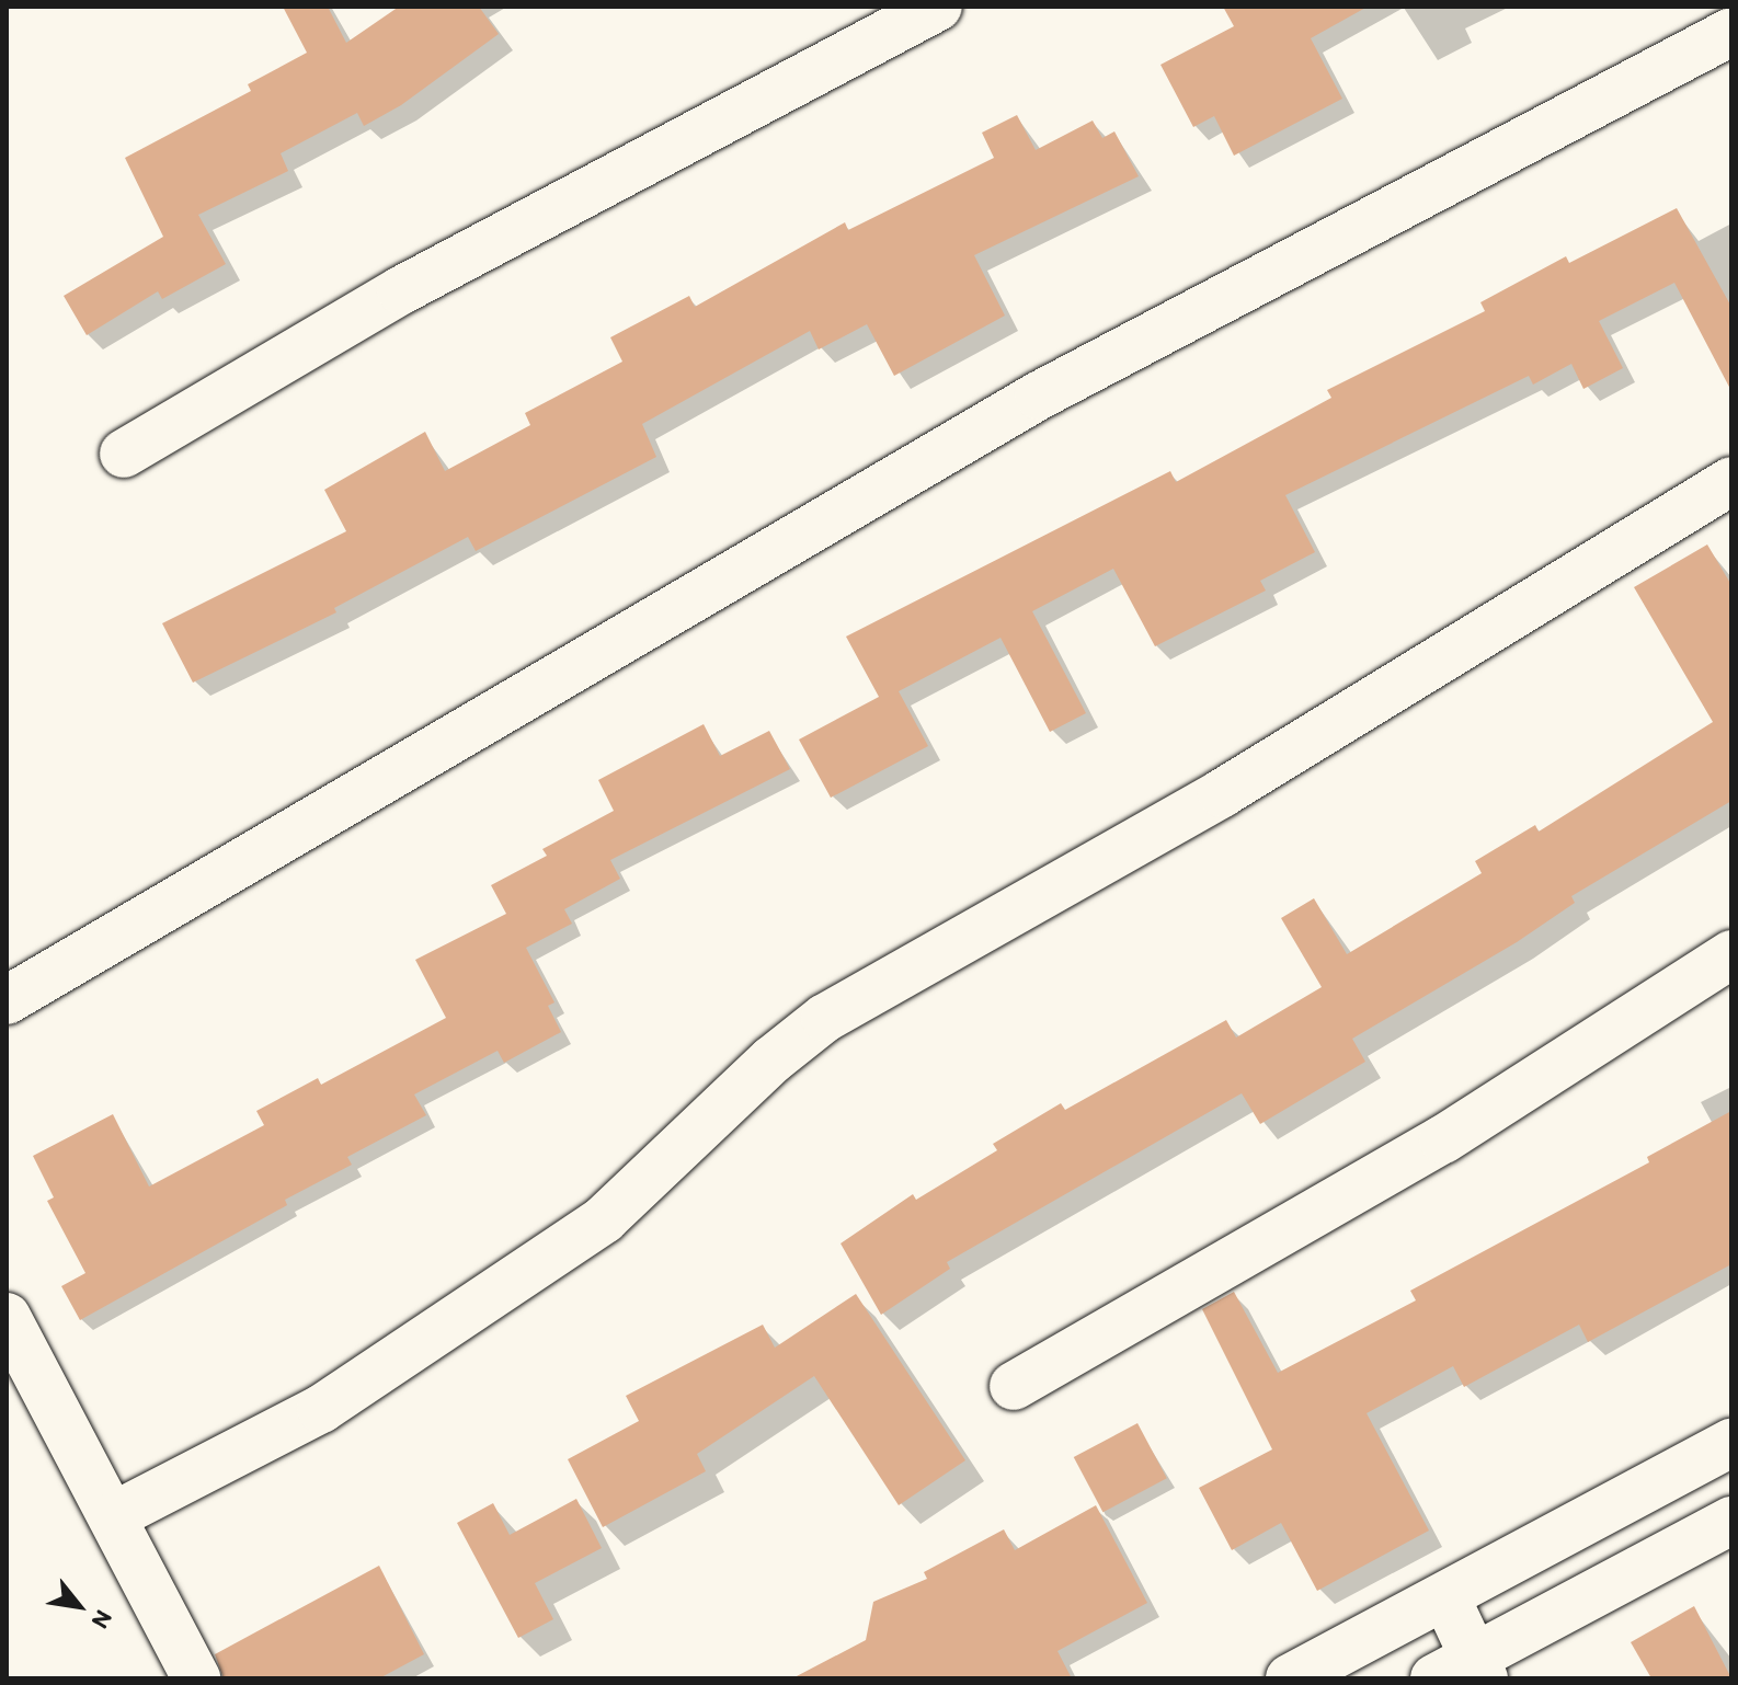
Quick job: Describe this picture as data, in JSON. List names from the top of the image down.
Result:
{
  "north": "bottom right"
}
